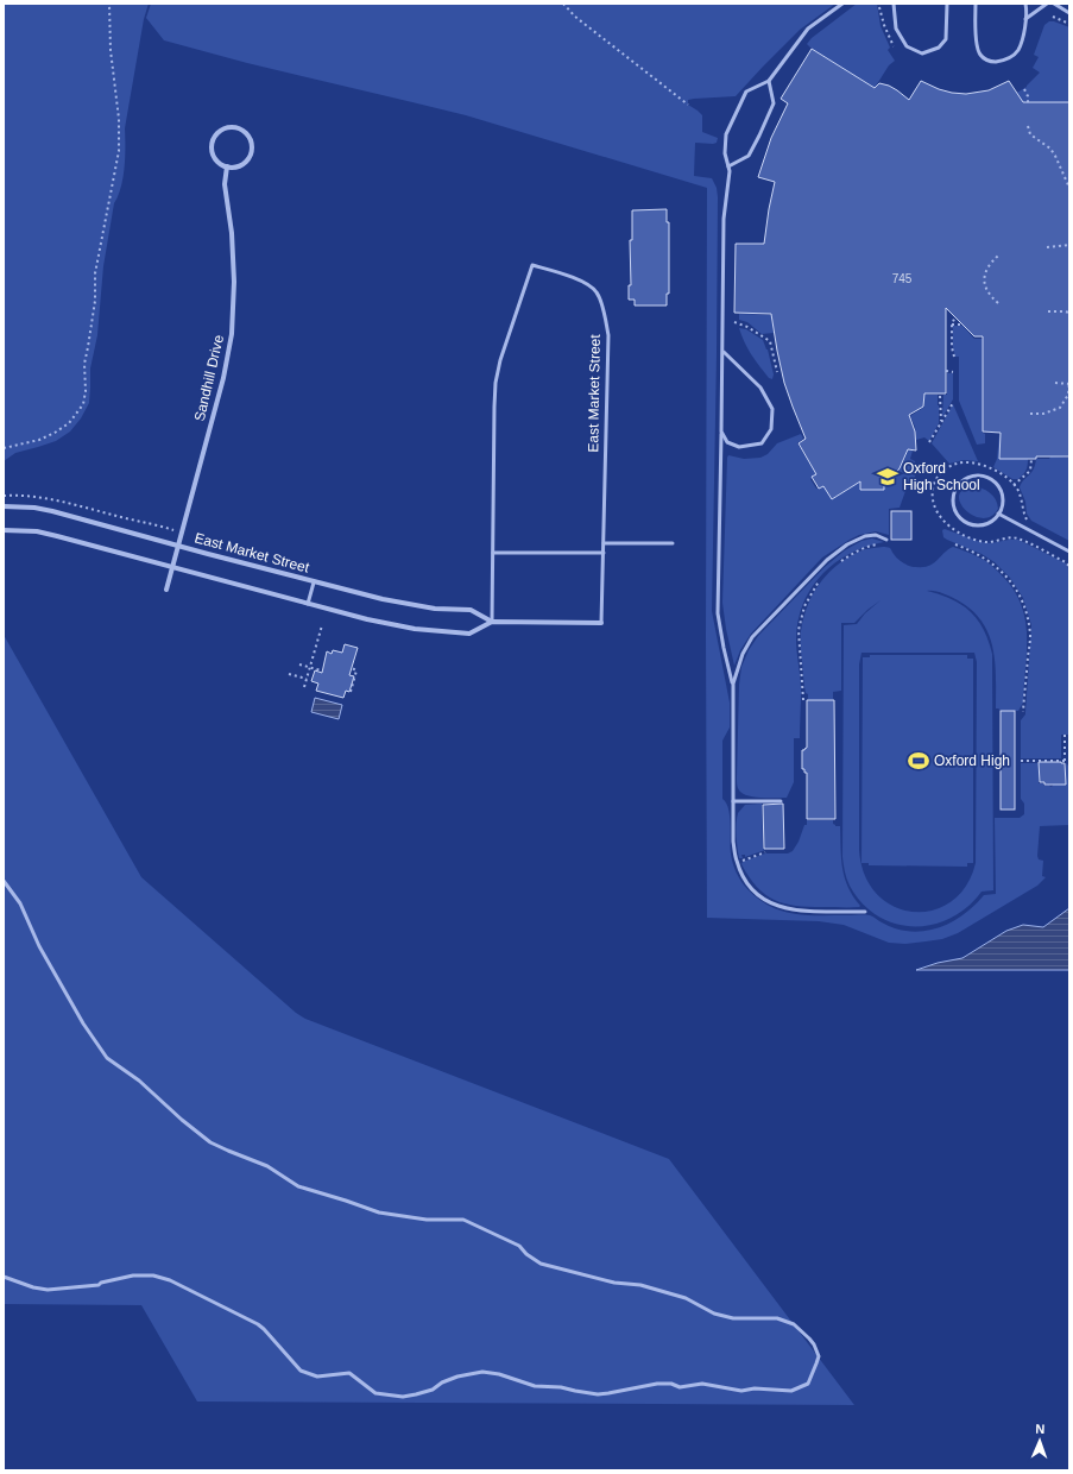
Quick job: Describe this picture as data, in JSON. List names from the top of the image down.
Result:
{
  "streets": {
    "street": ["Sandhill Drive", "East Market Street"]
  },
  "crossings": [
    ["Sandhill Drive", "East Market Street"]
  ],
  "places": {
    "school or university": ["Oxford High School"],
    "sports": ["Oxford High"]
  },
  "house_numbers": ["745"],
  "north": "top"
}
